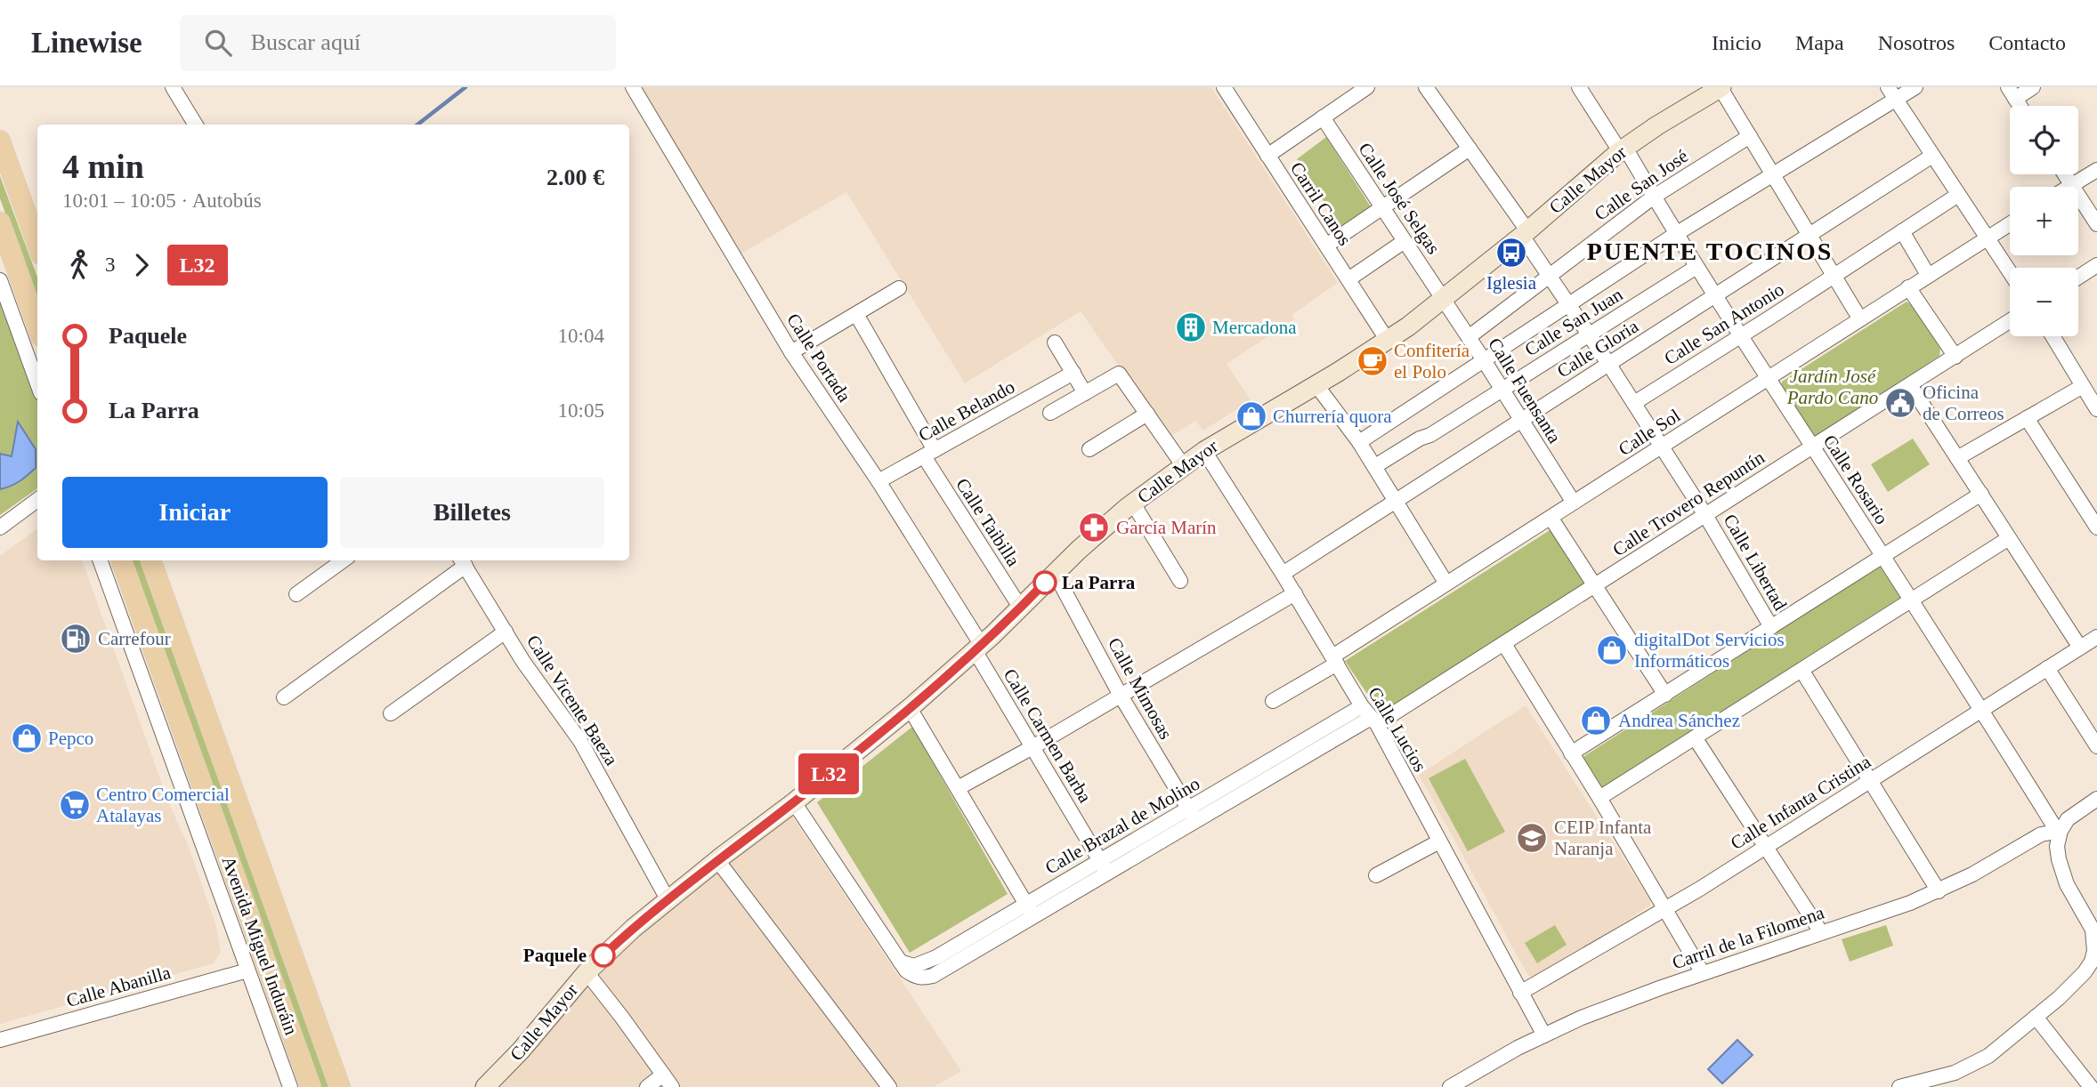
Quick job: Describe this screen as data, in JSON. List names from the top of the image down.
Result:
{
  "streets": {
    "main road": ["Calle Mayor", "Avenida Miguel Induráin"],
    "street": [
      "Calle San José",
      "Calle José Selgas",
      "Carril Canos",
      "Calle San Juan",
      "Calle San Antonio",
      "Calle Gloria",
      "Calle Portada",
      "Calle Fuensanta",
      "Calle Belando",
      "Calle Sol",
      "Calle Rosario",
      "Calle Trovero Repuntín",
      "Calle Taibilla",
      "Calle Libertad",
      "Calle Mimosas",
      "Calle Vicente Baeza",
      "Calle Lucios",
      "Calle Carmen Barba",
      "Calle Infanta Cristina",
      "Carril de la Filomena",
      "Calle Abanilla"
    ]
  },
  "crossings": [
    ["Calle Mayor", "Calle José Selgas"],
    ["Calle Mayor", "Carril Canos"],
    ["Calle Mayor", "Calle Portada"],
    ["Calle Mayor", "Calle Fuensanta"],
    ["Calle Mayor", "Calle Rosario"],
    ["Calle Mayor", "Calle Trovero Repuntín"],
    ["Calle Mayor", "Calle Taibilla"],
    ["Calle Mayor", "Calle Libertad"],
    ["Calle Mayor", "Calle Mimosas"],
    ["Calle Mayor", "Calle Vicente Baeza"],
    ["Calle Mayor", "Calle Lucios"],
    ["Calle Mayor", "Calle Carmen Barba"],
    ["Calle San José", "Calle Fuensanta"],
    ["Calle San José", "Calle Rosario"],
    ["Calle San José", "Calle Libertad"],
    ["Calle José Selgas", "Calle Fuensanta"],
    ["Calle San Juan", "Calle Fuensanta"],
    ["Calle San Juan", "Calle Rosario"],
    ["Calle San Juan", "Calle Libertad"],
    ["Calle San Antonio", "Calle Rosario"],
    ["Calle San Antonio", "Calle Libertad"],
    ["Calle Gloria", "Calle Fuensanta"],
    ["Calle Gloria", "Calle Rosario"],
    ["Calle Gloria", "Calle Libertad"],
    ["Calle Gloria", "Calle Lucios"],
    ["Calle Portada", "Calle Belando"],
    ["Calle Portada", "Calle Carmen Barba"],
    ["Calle Fuensanta", "Calle Sol"],
    ["Calle Belando", "Calle Taibilla"],
    ["Calle Sol", "Calle Rosario"],
    ["Calle Sol", "Calle Libertad"],
    ["Calle Sol", "Calle Lucios"],
    ["Calle Rosario", "Calle Trovero Repuntín"],
    ["Calle Rosario", "Calle Infanta Cristina"],
    ["Calle Rosario", "Carril de la Filomena"],
    ["Calle Trovero Repuntín", "Calle Libertad"],
    ["Calle Trovero Repuntín", "Calle Mimosas"],
    ["Calle Trovero Repuntín", "Calle Lucios"],
    ["Calle Trovero Repuntín", "Calle Carmen Barba"],
    ["Calle Lucios", "Calle Infanta Cristina"],
    ["Calle Lucios", "Carril de la Filomena"]
  ],
  "districts": ["PUENTE TOCINOS"],
  "parks": ["Jardín José Pardo Cano"],
  "places": {
    "bus stop": ["Iglesia"],
    "building": ["Mercadona"],
    "cafe": ["Confitería el Polo"],
    "public building": ["Oficina de Correos"],
    "shop": [
      "Churrería quora",
      "digitalDot Servicios Informáticos",
      "Andrea Sánchez",
      "Pepco"
    ],
    "pharmacy": ["García Marín"],
    "other": ["La Parra", "Paquele"],
    "fuel station": ["Carrefour"],
    "supermarket": ["Centro Comercial Atalayas"],
    "school or university": ["CEIP Infanta Naranja"]
  },
  "lines": ["bus line L32"],
  "page": {
    "header": "Linewise",
    "search": "Buscar aquí",
    "nav": [
      "Inicio",
      "Mapa",
      "Nosotros",
      "Contacto"
    ],
    "on_map": "L32",
    "map_buttons": ["+", "−"],
    "heading": ["4 min", "10:01 – 10:05 · Autobús", "2.00 €"],
    "legs": ["3", "L32"],
    "list": [
      {
        "name": "Paquele",
        "value": "10:04"
      },
      {
        "name": "La Parra",
        "value": "10:05"
      }
    ],
    "buttons": ["Iniciar", "Billetes"]
  }
}
